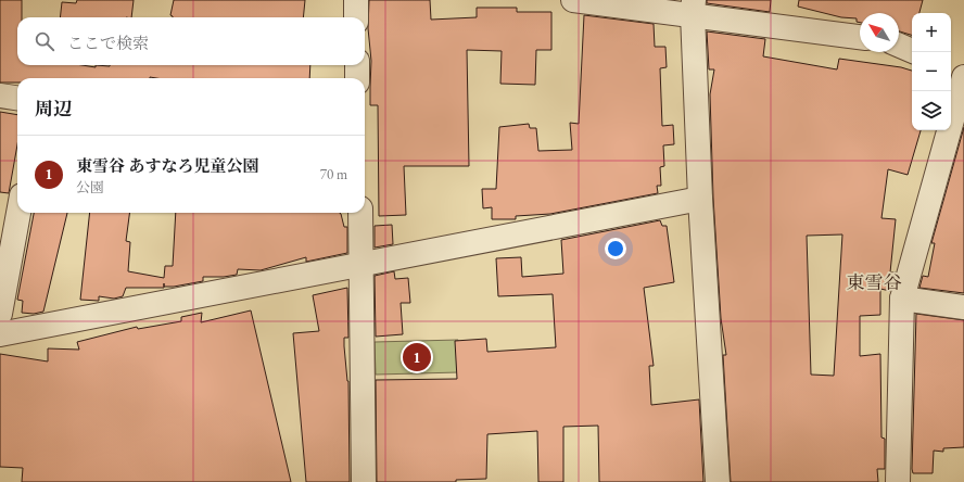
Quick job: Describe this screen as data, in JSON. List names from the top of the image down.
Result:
{
  "districts": ["東雪谷"],
  "north": "top left",
  "page": {
    "map_buttons": ["+", "−"],
    "search": "ここで検索",
    "heading": "周辺",
    "list": [
      {
        "mark": "1",
        "name": "東雪谷 あすなろ児童公園",
        "note": "公園",
        "value": "70 m"
      }
    ],
    "pins": "1"
  }
}
